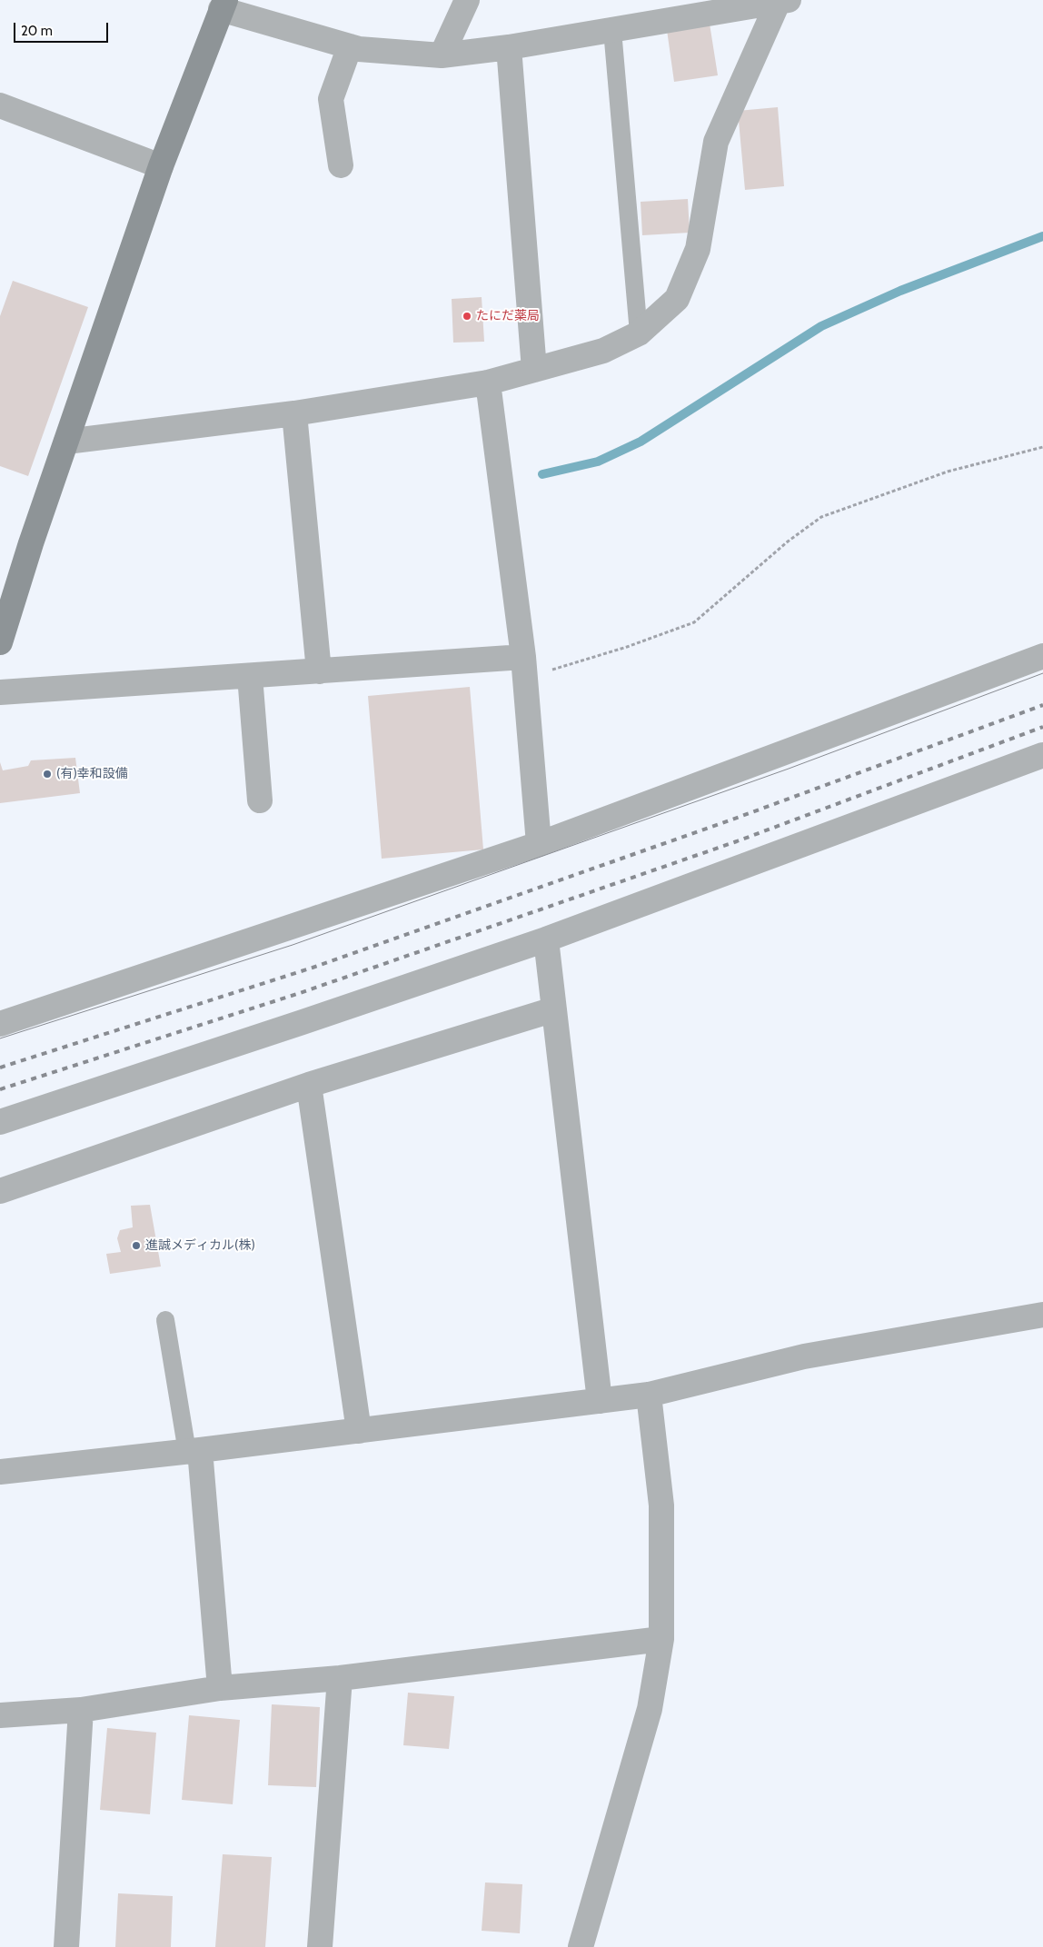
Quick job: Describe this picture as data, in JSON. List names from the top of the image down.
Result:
{
  "places": ["たにだ薬局", "(有)幸和設備", "進誠メディカル(株)"],
  "scale_bar": "20 m"
}
